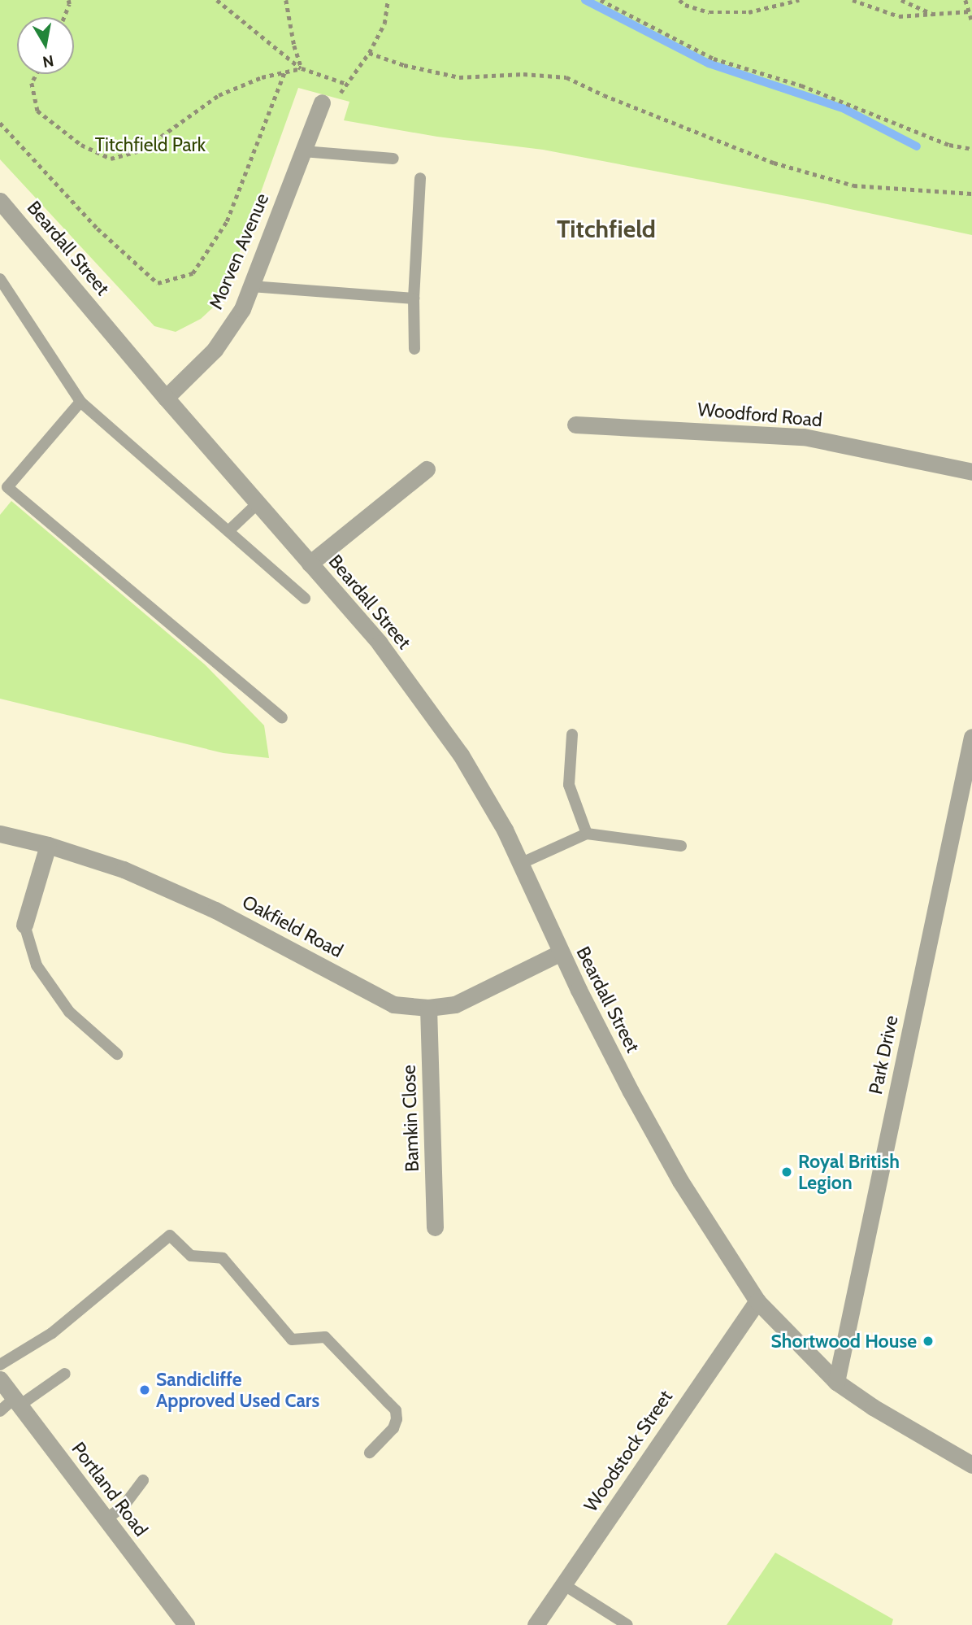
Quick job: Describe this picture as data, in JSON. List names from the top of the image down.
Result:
{
  "streets": {
    "street": [
      "Beardall Street",
      "Morven Avenue",
      "Woodford Road",
      "Oakfield Road",
      "Park Drive",
      "Bamkin Close",
      "Woodstock Street",
      "Portland Road"
    ]
  },
  "crossings": [
    ["Beardall Street", "Morven Avenue"],
    ["Beardall Street", "Oakfield Road"],
    ["Beardall Street", "Park Drive"],
    ["Beardall Street", "Woodstock Street"],
    ["Oakfield Road", "Bamkin Close"]
  ],
  "districts": ["Titchfield"],
  "parks": ["Titchfield Park"],
  "places": ["Royal British Legion", "Shortwood House", "Sandicliffe Approved Used Cars"],
  "north": "bottom"
}
